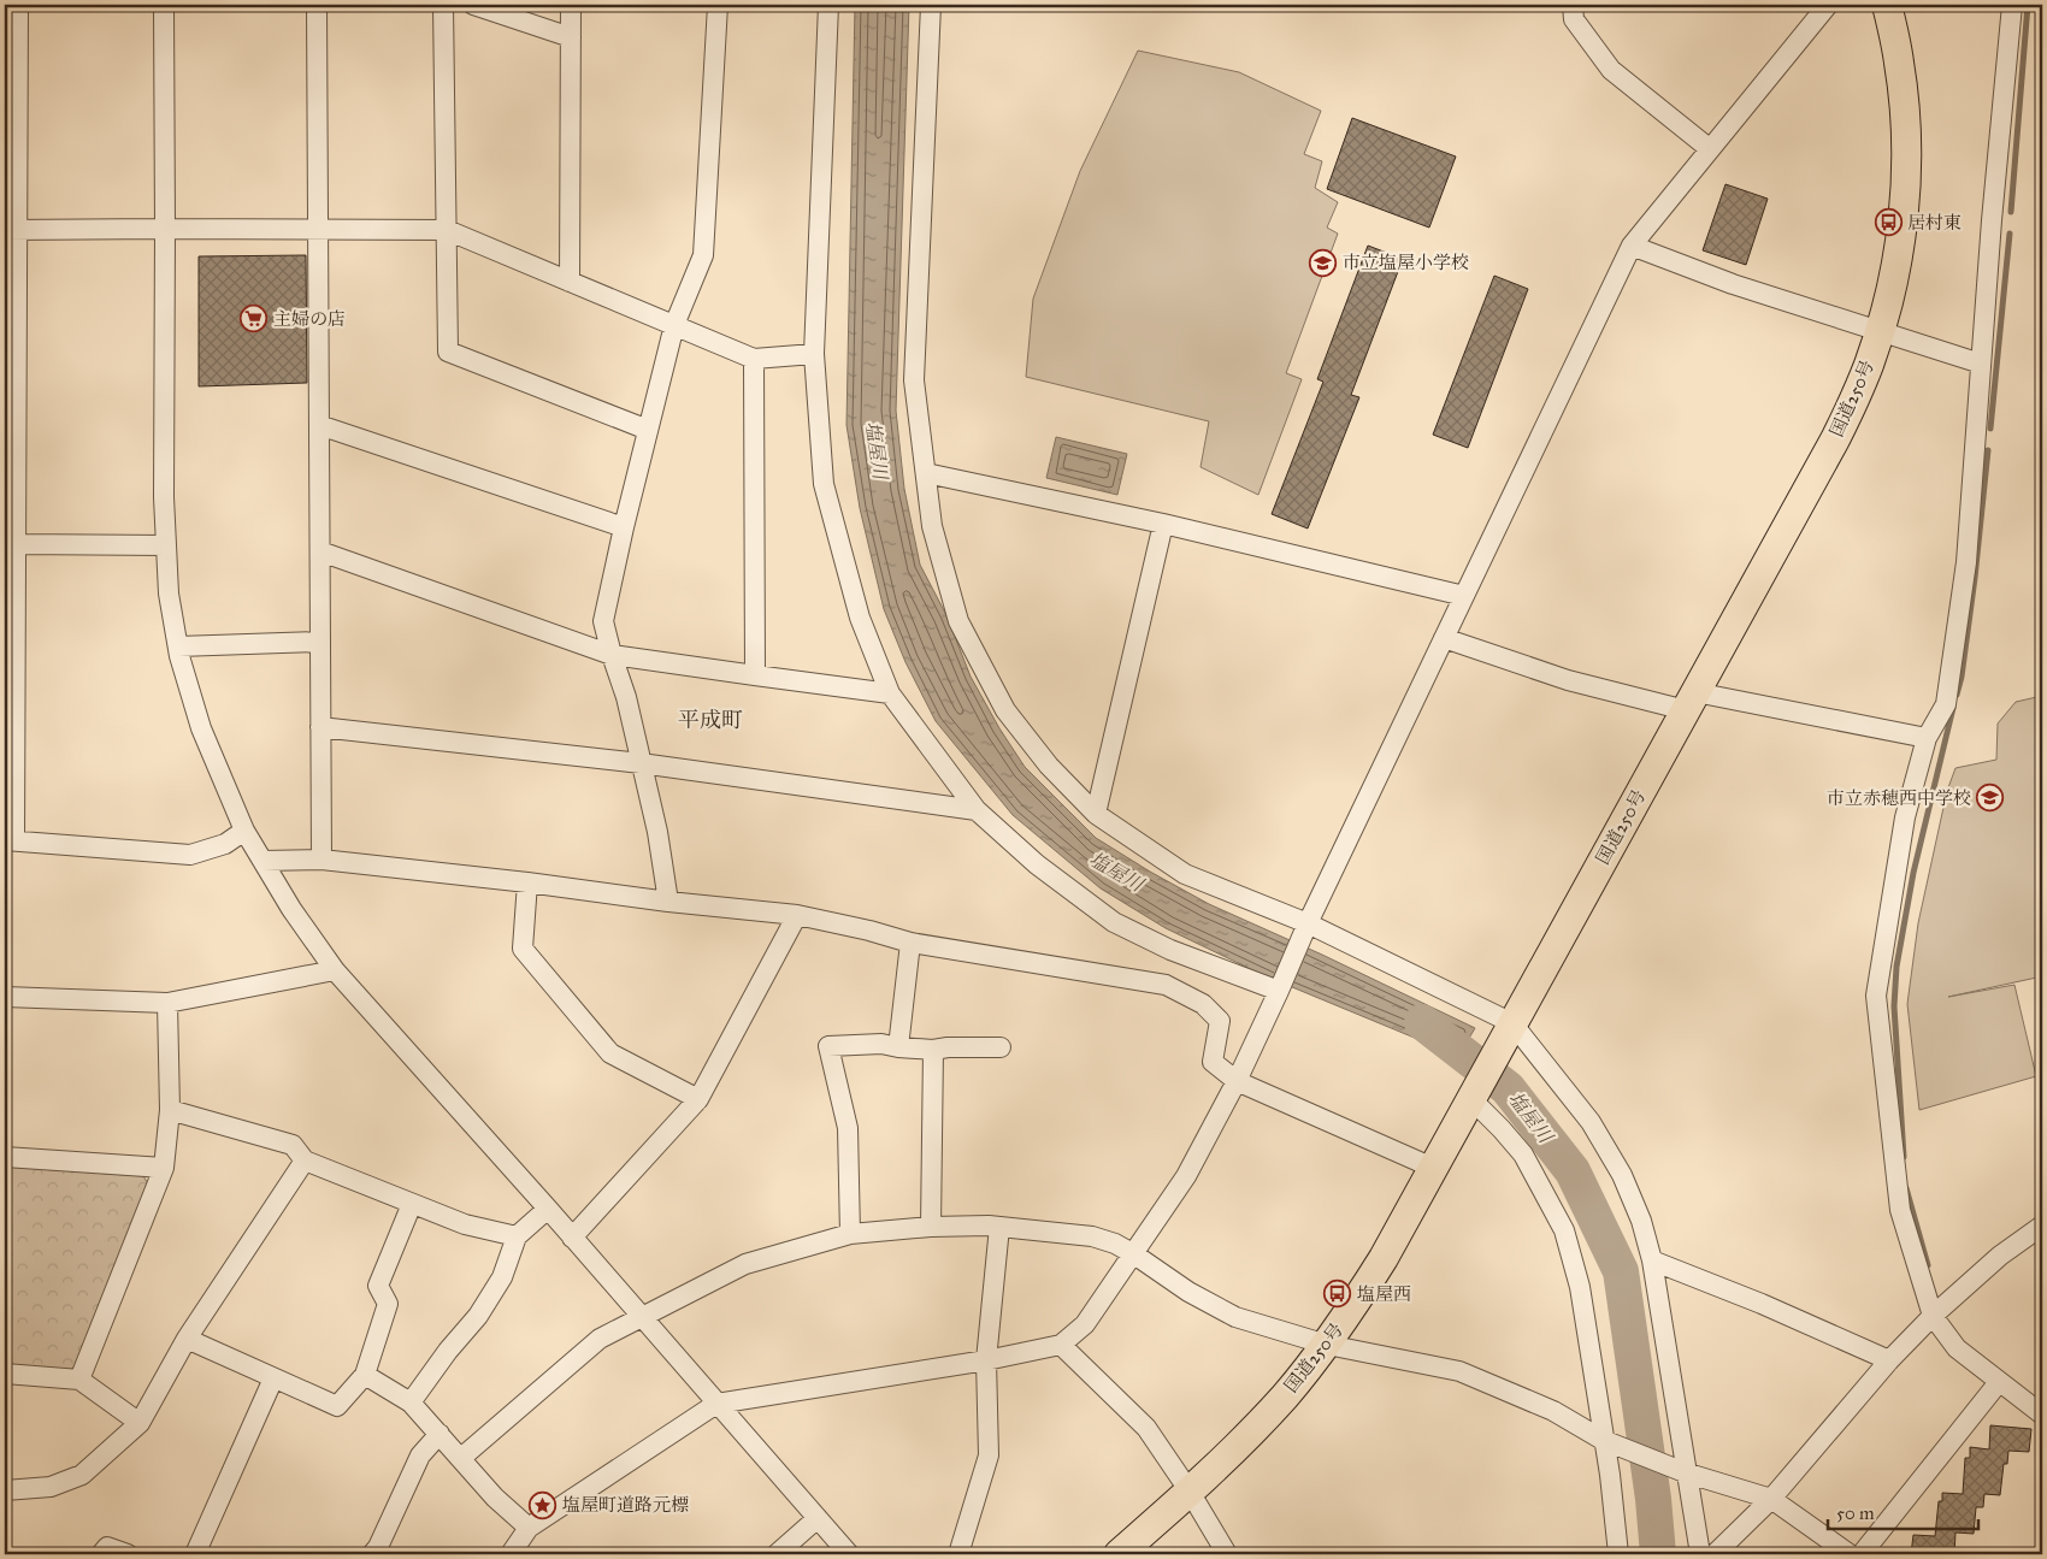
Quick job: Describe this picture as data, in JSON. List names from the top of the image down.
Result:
{
  "streets": {
    "highway": ["国道250号"]
  },
  "districts": ["平成町"],
  "water": ["塩屋川"],
  "places": {
    "bus stop": ["居村東", "塩屋西"],
    "school or university": ["市立塩屋小学校", "市立赤穂西中学校"],
    "supermarket": ["主婦の店"],
    "place": ["塩屋町道路元標"]
  },
  "scale_bar": "50 m"
}
